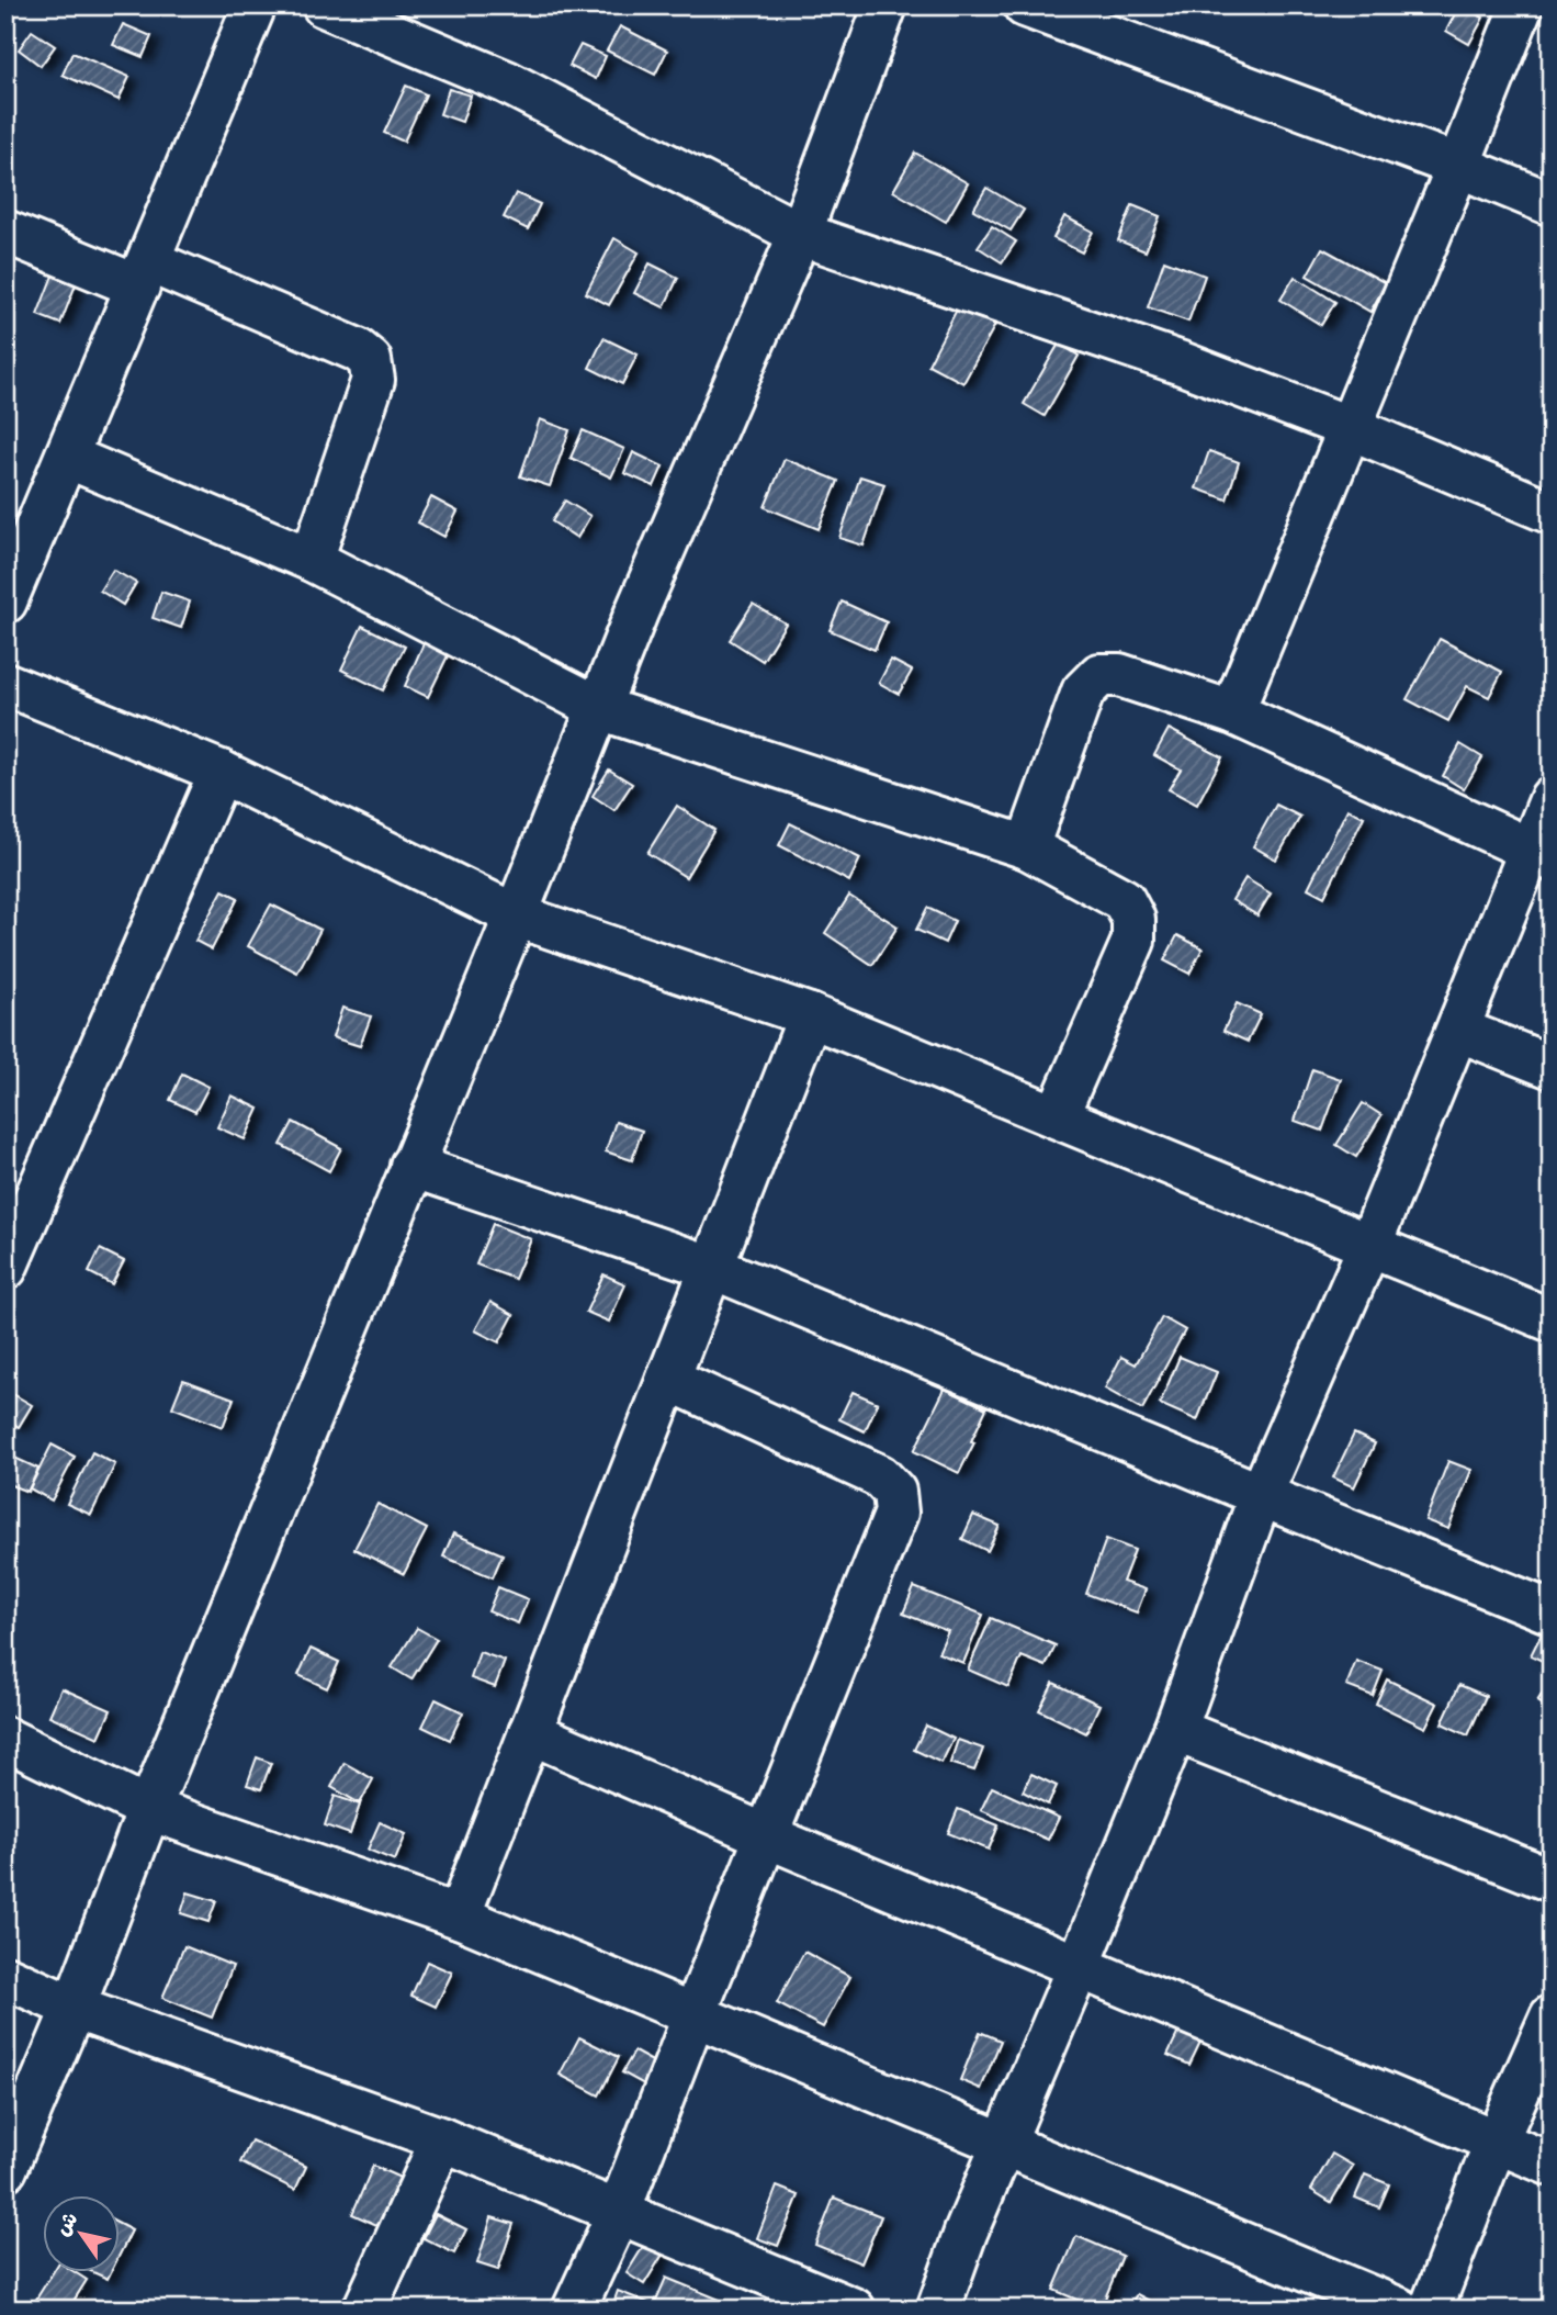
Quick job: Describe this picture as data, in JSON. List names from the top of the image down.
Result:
{
  "north": "top left"
}
